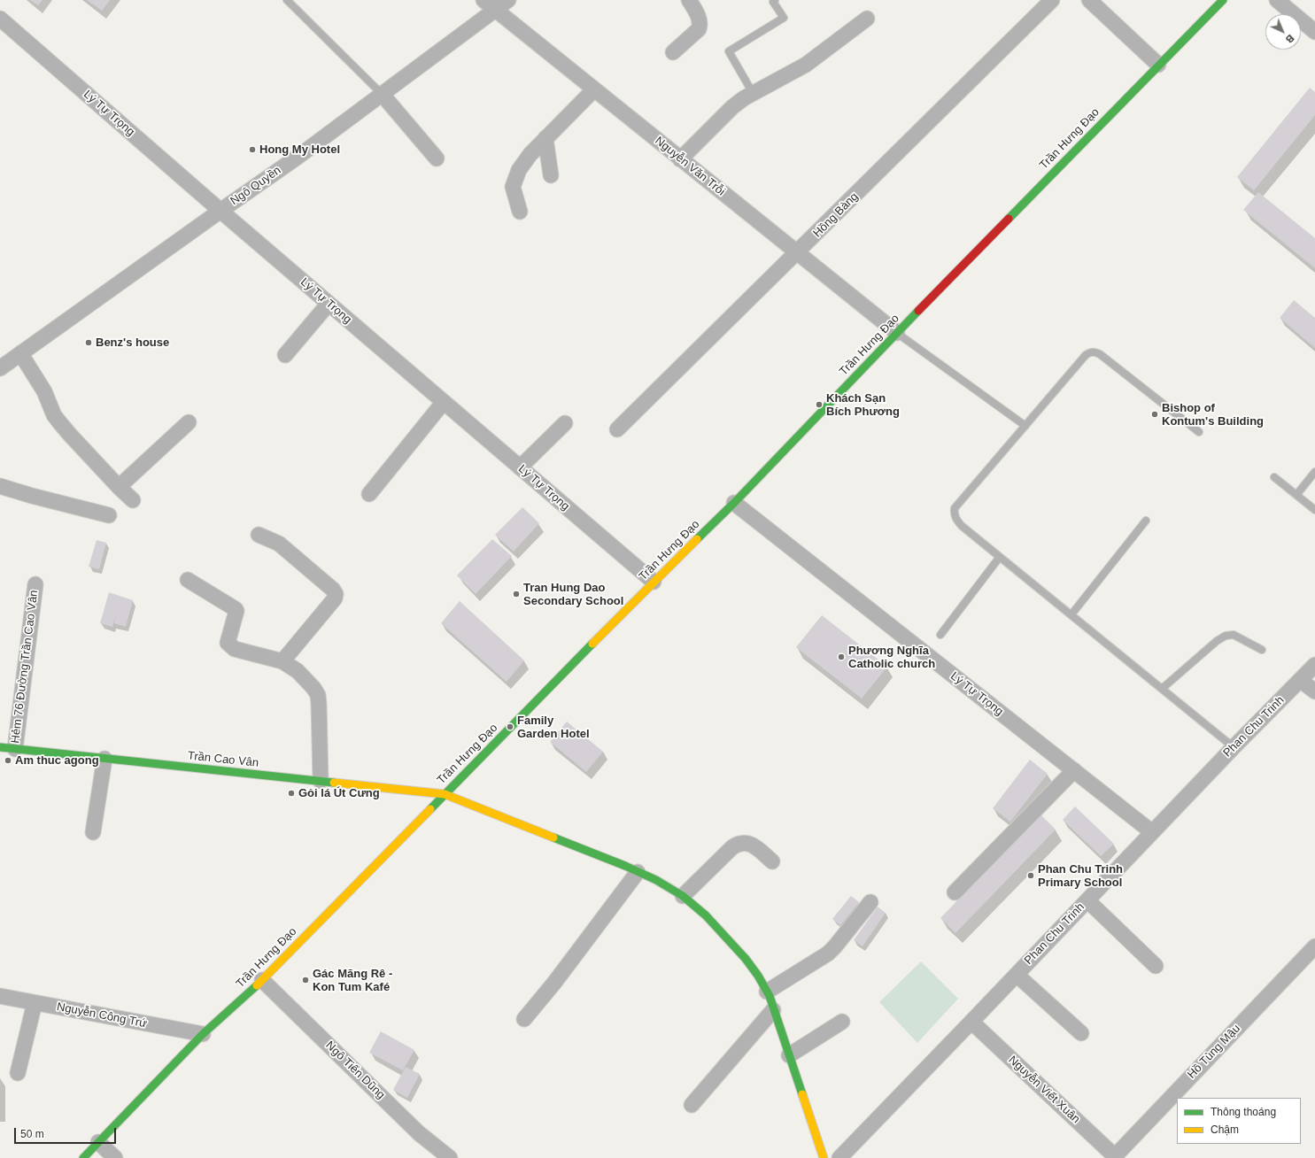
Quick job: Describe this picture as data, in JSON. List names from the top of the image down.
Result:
{
  "streets": {
    "street": [
      "Lý Tự Trọng",
      "Trần Hưng Đạo",
      "Nguyễn Văn Trỗi",
      "Ngô Quyền",
      "Hồng Bàng",
      "Hẻm 76 Đường Trần Cao Vân",
      "Phan Chu Trinh",
      "Trần Cao Vân",
      "Nguyễn Công Trứ",
      "Hồ Tùng Mậu",
      "Ngô Tiến Dũng",
      "Nguyễn Viết Xuân"
    ]
  },
  "crossings": [
    ["Lý Tự Trọng", "Trần Hưng Đạo"],
    ["Lý Tự Trọng", "Ngô Quyền"],
    ["Lý Tự Trọng", "Phan Chu Trinh"],
    ["Trần Hưng Đạo", "Nguyễn Văn Trỗi"],
    ["Trần Hưng Đạo", "Trần Cao Vân"],
    ["Trần Hưng Đạo", "Nguyễn Công Trứ"],
    ["Trần Hưng Đạo", "Ngô Tiến Dũng"],
    ["Nguyễn Văn Trỗi", "Ngô Quyền"],
    ["Nguyễn Văn Trỗi", "Hồng Bàng"],
    ["Hẻm 76 Đường Trần Cao Vân", "Trần Cao Vân"],
    ["Phan Chu Trinh", "Nguyễn Viết Xuân"],
    ["Hồ Tùng Mậu", "Nguyễn Viết Xuân"]
  ],
  "places": [
    "Hong My Hotel",
    "Benz's house",
    "Khách Sạn Bích Phương",
    "Bishop of Kontum's Building",
    "Tran Hung Dao Secondary School",
    "Phương Nghĩa Catholic church",
    "Family Garden Hotel",
    "Am thuc agong",
    "Gỏi lá Út Cưng",
    "Phan Chu Trinh Primary School",
    "Gác Măng Rê - Kon Tum Kafé"
  ],
  "legend": ["Thông thoáng", "Chậm"],
  "scale_bar": "50 m",
  "north": "bottom right"
}
